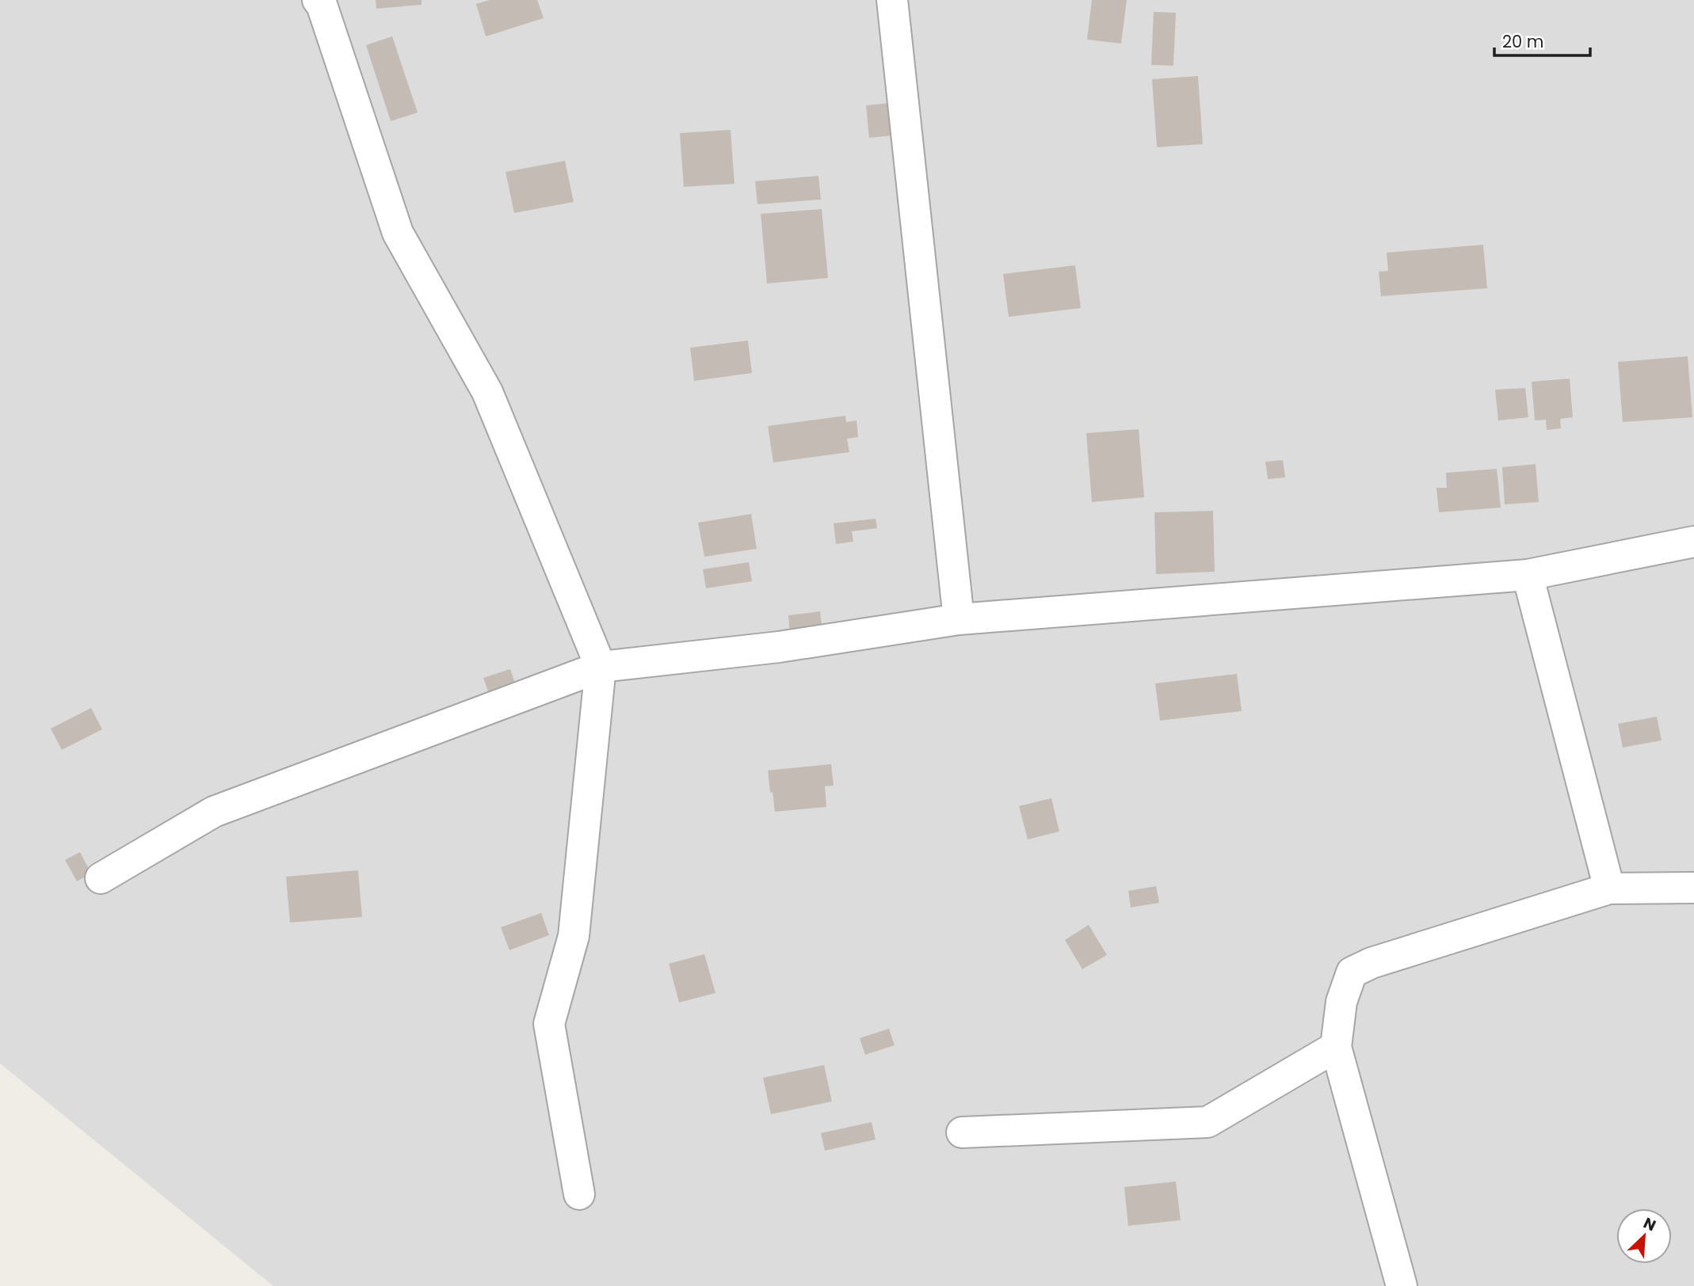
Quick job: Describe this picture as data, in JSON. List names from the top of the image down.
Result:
{
  "scale_bar": "20 m",
  "north": "top right"
}
